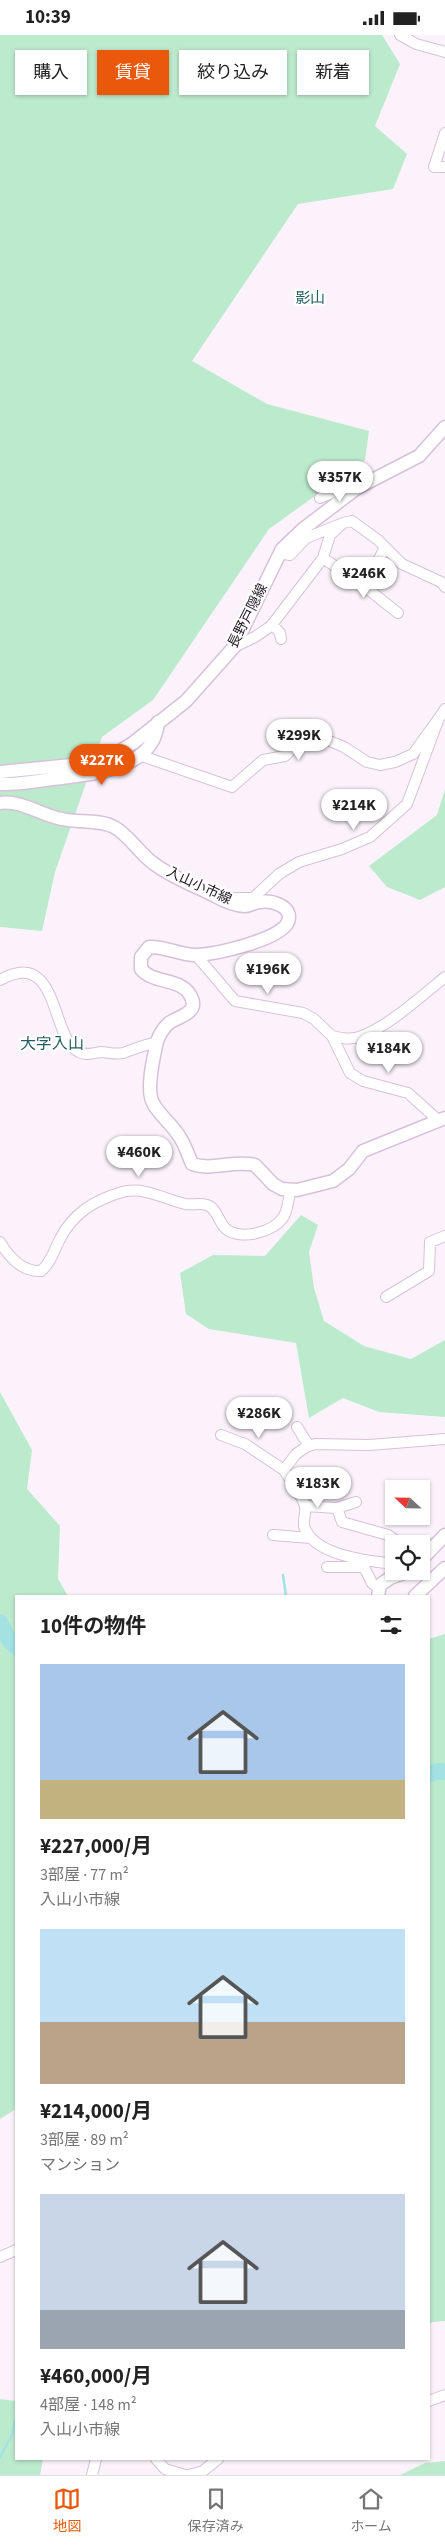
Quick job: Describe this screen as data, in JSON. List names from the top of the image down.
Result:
{
  "streets": {
    "main road": ["長野戸隠線", "入山小市線"]
  },
  "districts": ["影山", "大字入山"],
  "north": "left",
  "page": {
    "status": "10:39",
    "chip": [
      "購入",
      "賃貸",
      "絞り込み",
      "新着"
    ],
    "price": [
      "¥357K",
      "¥246K",
      "¥299K",
      "¥227K",
      "¥214K",
      "¥196K",
      "¥184K",
      "¥460K",
      "¥286K",
      "¥183K"
    ],
    "heading": "10件の物件",
    "list": [
      {
        "name": "¥227,000/月",
        "note": "3部屋 · 77 m² · 入山小市線"
      },
      {
        "name": "¥214,000/月",
        "note": "3部屋 · 89 m² · マンション"
      },
      {
        "name": "¥460,000/月",
        "note": "4部屋 · 148 m² · 入山小市線"
      }
    ],
    "tabs": ["地図", "保存済み", "ホーム"]
  }
}
